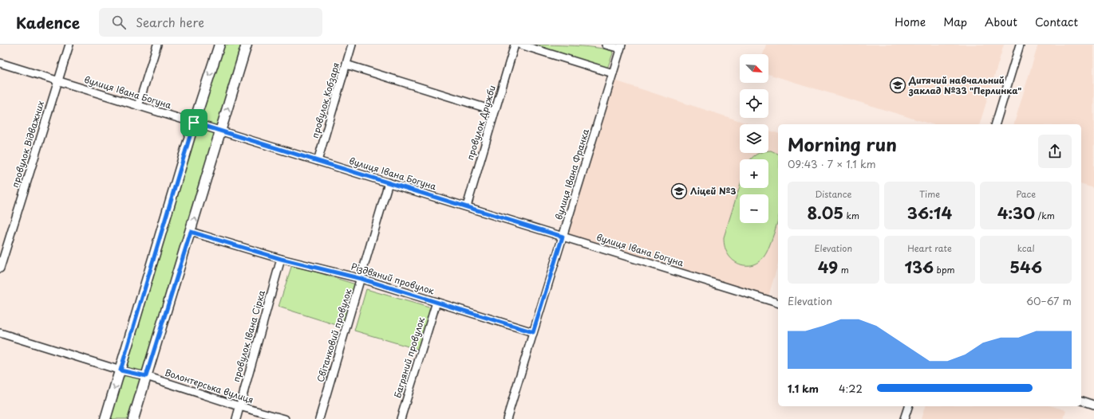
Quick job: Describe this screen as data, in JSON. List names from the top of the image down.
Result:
{
  "streets": {
    "street": [
      "вулиця Івана Богуна",
      "провулок Кобзаря",
      "провулок Дружби",
      "провулок Відважних",
      "вулиця Івана Франка",
      "Різдвяний провулок",
      "Світанковий провулок",
      "провулок Івана Сірка",
      "Багряний провулок",
      "Волонтерська вулиця"
    ]
  },
  "crossings": [
    ["вулиця Івана Богуна", "провулок Кобзаря"],
    ["вулиця Івана Богуна", "провулок Дружби"],
    ["вулиця Івана Богуна", "провулок Відважних"],
    ["вулиця Івана Богуна", "вулиця Івана Франка"],
    ["вулиця Івана Богуна", "Світанковий провулок"],
    ["вулиця Івана Франка", "Різдвяний провулок"],
    ["Різдвяний провулок", "Світанковий провулок"],
    ["Різдвяний провулок", "провулок Івана Сірка"],
    ["Різдвяний провулок", "Багряний провулок"],
    ["провулок Івана Сірка", "Волонтерська вулиця"]
  ],
  "places": {
    "school or university": ["Дитячий навчальний заклад №33 \"Перлинка\"", "Ліцей №3"]
  },
  "north": "bottom right",
  "page": {
    "header": "Kadence",
    "search": "Search here",
    "nav": [
      "Home",
      "Map",
      "About",
      "Contact"
    ],
    "map_buttons": ["+", "−"],
    "heading": ["Morning run", "09:43 · 7 × 1.1 km"],
    "stats": [
      ["Distance", "8.05 km"],
      ["Time", "36:14"],
      ["Pace", "4:30 /km"],
      ["Elevation", "49 m"],
      ["Heart rate", "136 bpm"],
      ["kcal", "546"]
    ],
    "chart": ["Elevation", "60–67 m"],
    "list": [
      {
        "name": "1.1 km",
        "note": "4:22"
      }
    ]
  }
}
